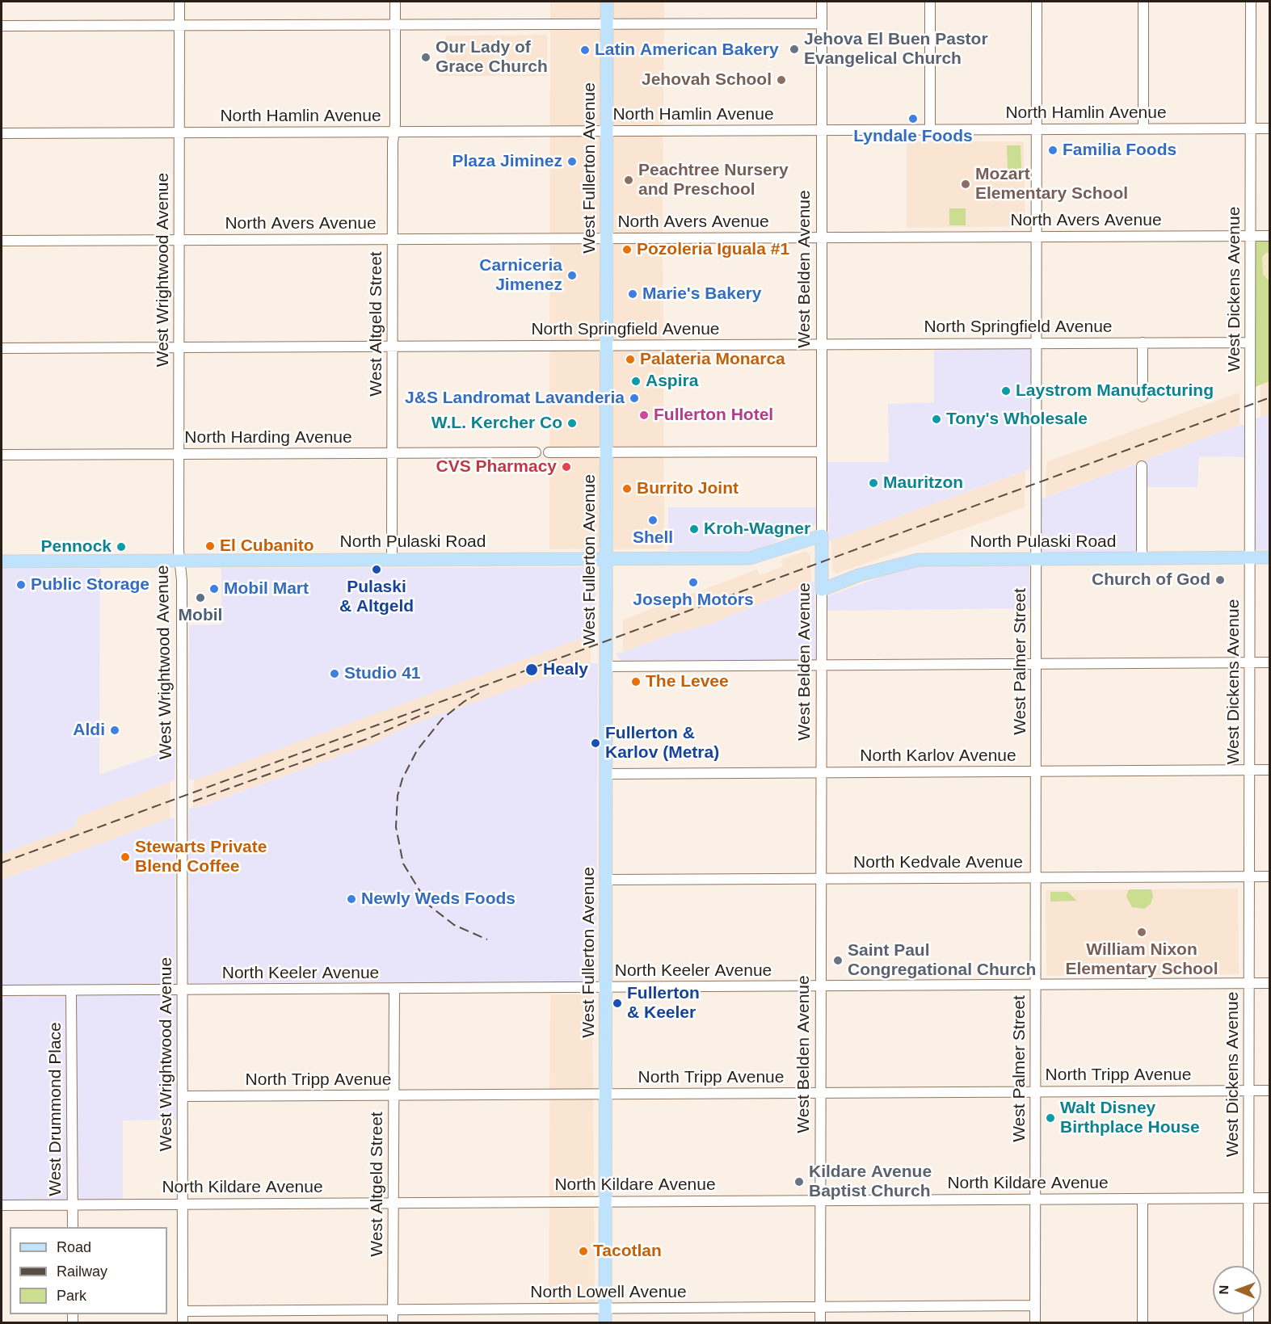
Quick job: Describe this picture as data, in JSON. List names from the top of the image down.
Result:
{
  "streets": {
    "main road": ["West Fullerton Avenue", "West Belden Avenue", "North Pulaski Road"],
    "street": [
      "North Hamlin Avenue",
      "North Avers Avenue",
      "West Wrightwood Avenue",
      "West Dickens Avenue",
      "West Altgeld Street",
      "North Springfield Avenue",
      "North Harding Avenue",
      "West Palmer Street",
      "North Karlov Avenue",
      "North Kedvale Avenue",
      "North Keeler Avenue",
      "North Tripp Avenue",
      "West Drummond Place",
      "North Kildare Avenue",
      "North Lowell Avenue"
    ]
  },
  "crossings": [
    ["North Hamlin Avenue", "West Fullerton Avenue"],
    ["North Hamlin Avenue", "West Belden Avenue"],
    ["North Hamlin Avenue", "West Wrightwood Avenue"],
    ["North Hamlin Avenue", "West Dickens Avenue"],
    ["North Hamlin Avenue", "West Altgeld Street"],
    ["North Hamlin Avenue", "West Palmer Street"],
    ["West Fullerton Avenue", "North Avers Avenue"],
    ["West Fullerton Avenue", "North Springfield Avenue"],
    ["West Fullerton Avenue", "North Pulaski Road"],
    ["West Fullerton Avenue", "North Karlov Avenue"],
    ["West Fullerton Avenue", "North Kedvale Avenue"],
    ["West Fullerton Avenue", "North Keeler Avenue"],
    ["West Fullerton Avenue", "North Tripp Avenue"],
    ["West Fullerton Avenue", "North Kildare Avenue"],
    ["West Fullerton Avenue", "North Lowell Avenue"],
    ["North Avers Avenue", "West Belden Avenue"],
    ["North Avers Avenue", "West Wrightwood Avenue"],
    ["North Avers Avenue", "West Dickens Avenue"],
    ["North Avers Avenue", "West Altgeld Street"],
    ["North Avers Avenue", "West Palmer Street"],
    ["West Belden Avenue", "North Springfield Avenue"],
    ["West Belden Avenue", "North Pulaski Road"],
    ["West Belden Avenue", "North Karlov Avenue"],
    ["West Belden Avenue", "North Kedvale Avenue"],
    ["West Belden Avenue", "North Keeler Avenue"],
    ["West Belden Avenue", "North Tripp Avenue"],
    ["West Belden Avenue", "North Kildare Avenue"],
    ["West Belden Avenue", "North Lowell Avenue"],
    ["West Wrightwood Avenue", "North Springfield Avenue"],
    ["West Wrightwood Avenue", "North Harding Avenue"],
    ["West Wrightwood Avenue", "North Pulaski Road"],
    ["West Wrightwood Avenue", "North Keeler Avenue"],
    ["West Wrightwood Avenue", "North Tripp Avenue"],
    ["West Wrightwood Avenue", "North Kildare Avenue"],
    ["West Wrightwood Avenue", "North Lowell Avenue"],
    ["West Dickens Avenue", "North Springfield Avenue"],
    ["West Dickens Avenue", "North Pulaski Road"],
    ["West Dickens Avenue", "North Karlov Avenue"],
    ["West Dickens Avenue", "North Kedvale Avenue"],
    ["West Dickens Avenue", "North Keeler Avenue"],
    ["West Dickens Avenue", "North Tripp Avenue"],
    ["West Dickens Avenue", "North Kildare Avenue"],
    ["West Altgeld Street", "North Springfield Avenue"],
    ["West Altgeld Street", "North Harding Avenue"],
    ["West Altgeld Street", "North Pulaski Road"],
    ["West Altgeld Street", "North Keeler Avenue"],
    ["West Altgeld Street", "North Tripp Avenue"],
    ["West Altgeld Street", "North Kildare Avenue"],
    ["West Altgeld Street", "North Lowell Avenue"],
    ["North Springfield Avenue", "West Palmer Street"],
    ["North Pulaski Road", "West Palmer Street"],
    ["West Palmer Street", "North Karlov Avenue"],
    ["West Palmer Street", "North Kedvale Avenue"],
    ["West Palmer Street", "North Keeler Avenue"],
    ["West Palmer Street", "North Tripp Avenue"],
    ["West Palmer Street", "North Kildare Avenue"],
    ["West Palmer Street", "North Lowell Avenue"],
    ["North Keeler Avenue", "West Drummond Place"],
    ["West Drummond Place", "North Kildare Avenue"]
  ],
  "places": [
    "Jehova El Buen Pastor Evangelical Church",
    "Latin American Bakery",
    "Our Lady of Grace Church",
    "Jehovah School",
    "Lyndale Foods",
    "Familia Foods",
    "Plaza Jiminez",
    "Peachtree Nursery and Preschool",
    "Mozart Elementary School",
    "Pozoleria Iguala #1",
    "Carniceria Jimenez",
    "Marie's Bakery",
    "Palateria Monarca",
    "Aspira",
    "Laystrom Manufacturing",
    "J&S Landromat Lavanderia",
    "Fullerton Hotel",
    "Tony's Wholesale",
    "W.L. Kercher Co",
    "CVS Pharmacy",
    "Mauritzon",
    "Burrito Joint",
    "Shell",
    "Kroh-Wagner",
    "El Cubanito",
    "Pennock",
    "Pulaski & Altgeld",
    "Church of God",
    "Joseph Motors",
    "Public Storage",
    "Mobil Mart",
    "Mobil",
    "Healy",
    "Studio 41",
    "The Levee",
    "Aldi",
    "Fullerton & Karlov (Metra)",
    "Stewarts Private Blend Coffee",
    "Newly Weds Foods",
    "William Nixon Elementary School",
    "Saint Paul Congregational Church",
    "Fullerton & Keeler",
    "Walt Disney Birthplace House",
    "Kildare Avenue Baptist Church",
    "Tacotlan"
  ],
  "legend": ["Road", "Railway", "Park"],
  "north": "left"
}
